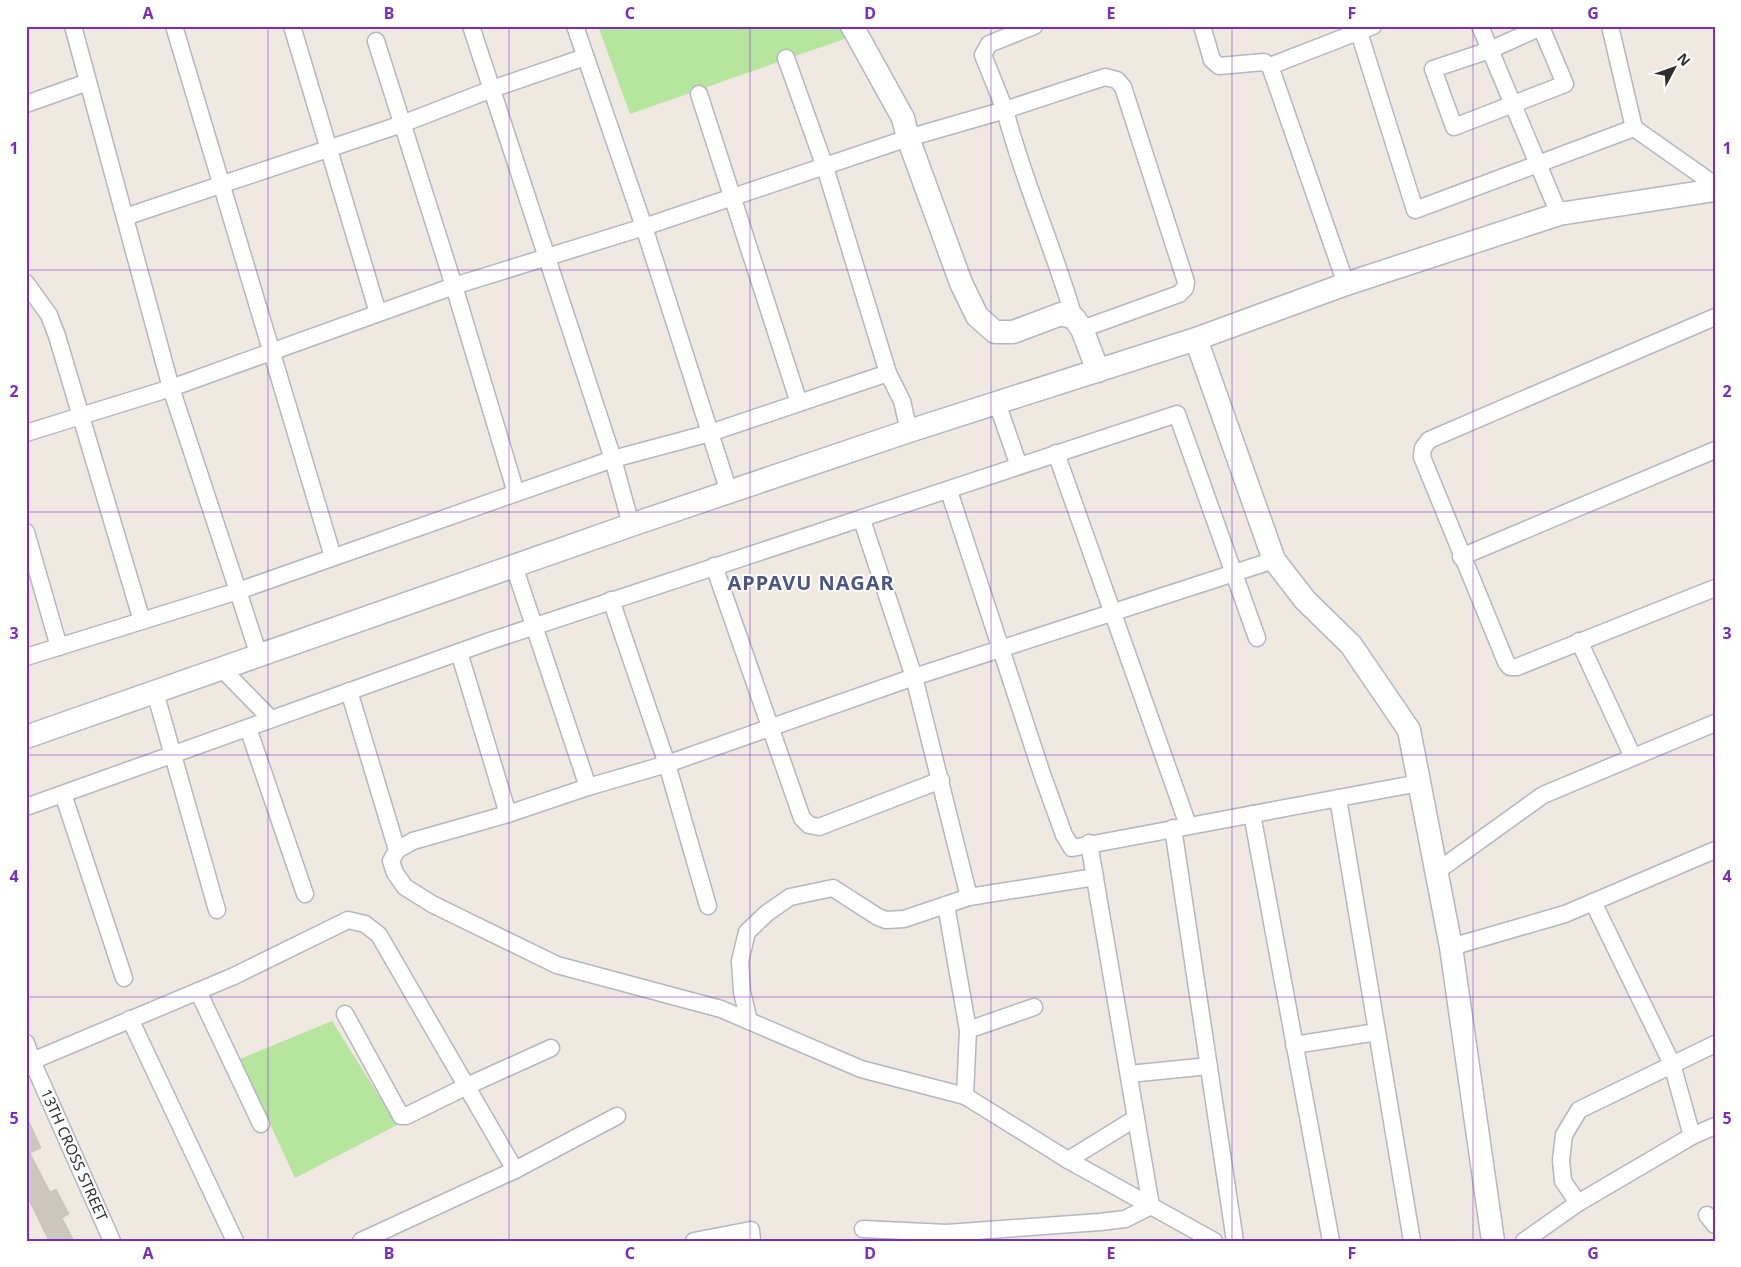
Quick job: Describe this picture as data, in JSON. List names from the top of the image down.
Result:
{
  "streets": {
    "street": ["13TH CROSS STREET"]
  },
  "districts": ["APPAVU NAGAR"],
  "north": "top right",
  "grid": {
    "columns": [
      "A",
      "B",
      "C",
      "D",
      "E",
      "F",
      "G"
    ],
    "rows": [
      "1",
      "2",
      "3",
      "4",
      "5"
    ]
  }
}
